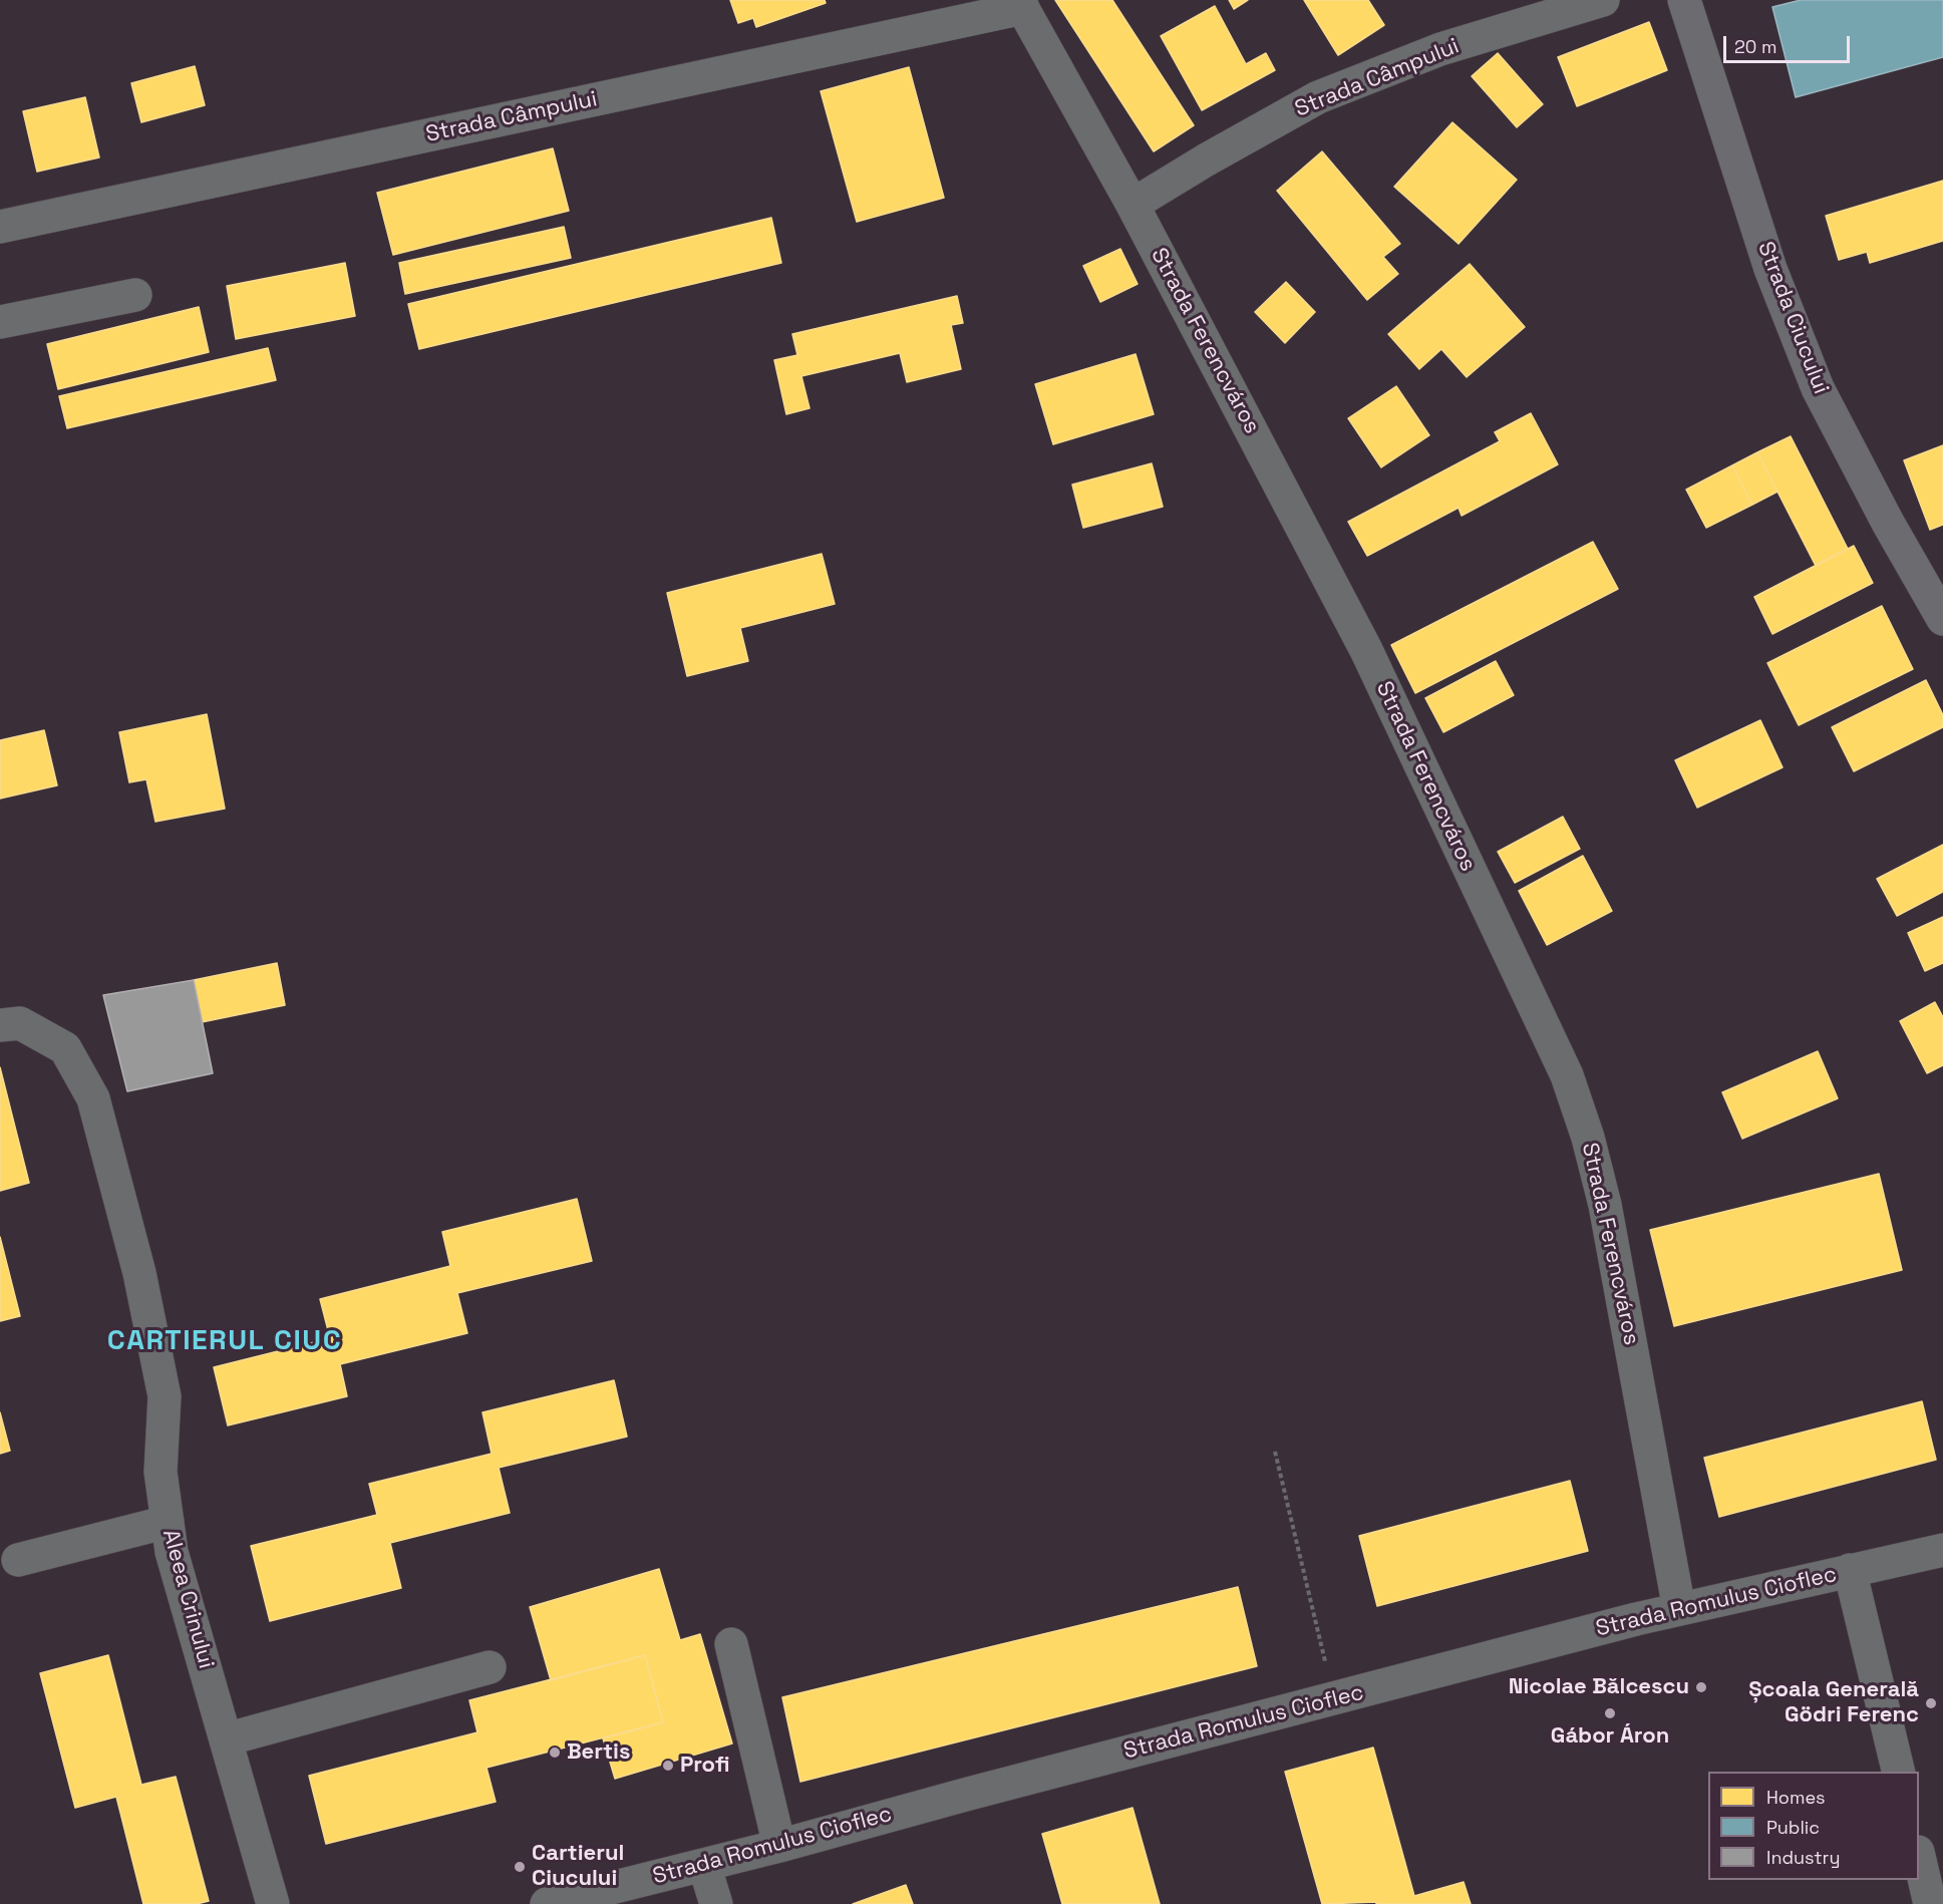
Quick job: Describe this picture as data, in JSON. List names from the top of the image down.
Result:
{
  "streets": {
    "main road": ["Strada Ciucului"],
    "street": [
      "Strada Câmpului",
      "Strada Ferencváros",
      "Aleea Crinului",
      "Strada Romulus Cioflec"
    ]
  },
  "crossings": [
    ["Strada Câmpului", "Strada Ferencváros"],
    ["Strada Ferencváros", "Strada Romulus Cioflec"]
  ],
  "districts": ["CARTIERUL CIUC"],
  "places": [
    "Nicolae Bălcescu",
    "Școala Generală Gödri Ferenc",
    "Gábor Áron",
    "Bertis",
    "Profi",
    "Cartierul Ciucului"
  ],
  "legend": ["Homes", "Public", "Industry"],
  "scale_bar": "20 m"
}
